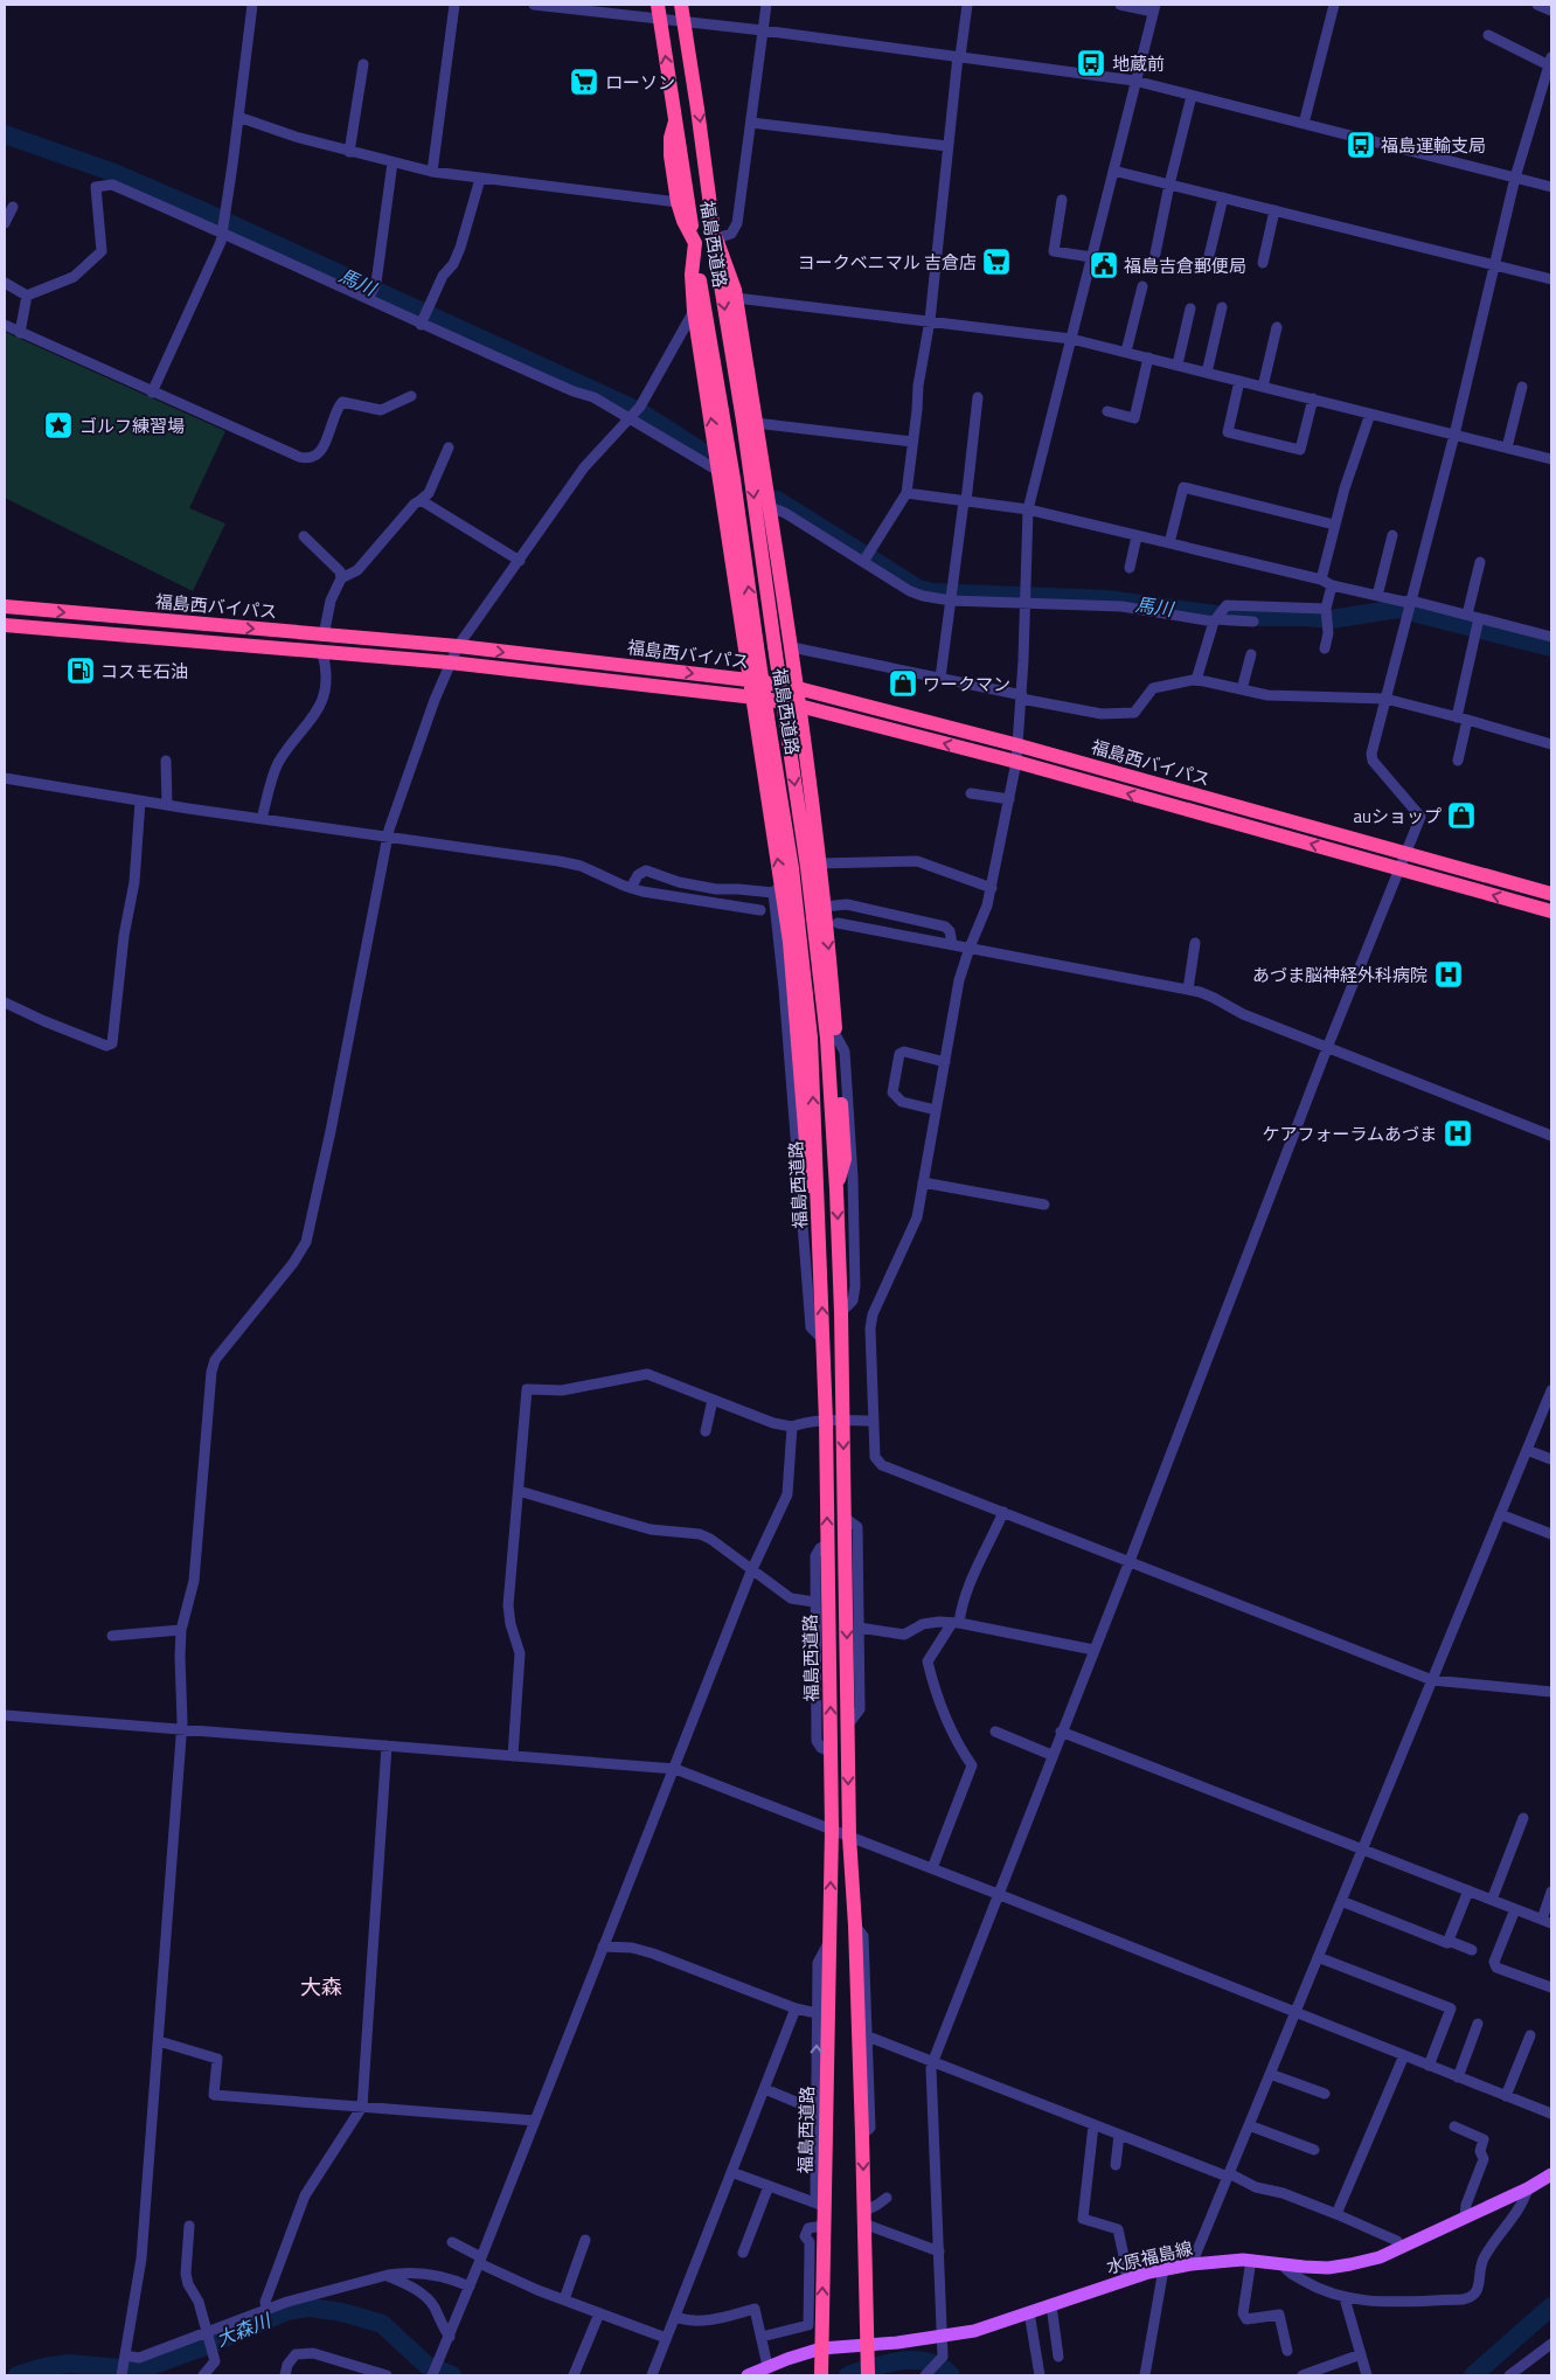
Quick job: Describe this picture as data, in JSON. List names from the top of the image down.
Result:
{
  "streets": {
    "highway": ["福島西道路", "福島西バイパス"],
    "main road": ["水原福島線"]
  },
  "crossings": [
    ["福島西道路", "水原福島線"]
  ],
  "districts": ["大森"],
  "water": ["馬川", "大森川"],
  "places": {
    "bus stop": ["地蔵前", "福島運輸支局"],
    "supermarket": ["ローソン", "ヨークベニマル 吉倉店"],
    "public building": ["福島吉倉郵便局"],
    "place": ["ゴルフ練習場"],
    "fuel station": ["コスモ石油"],
    "shop": ["ワークマン", "auショップ"],
    "hospital": ["あづま脳神経外科病院", "ケアフォーラムあづま"]
  }
}
